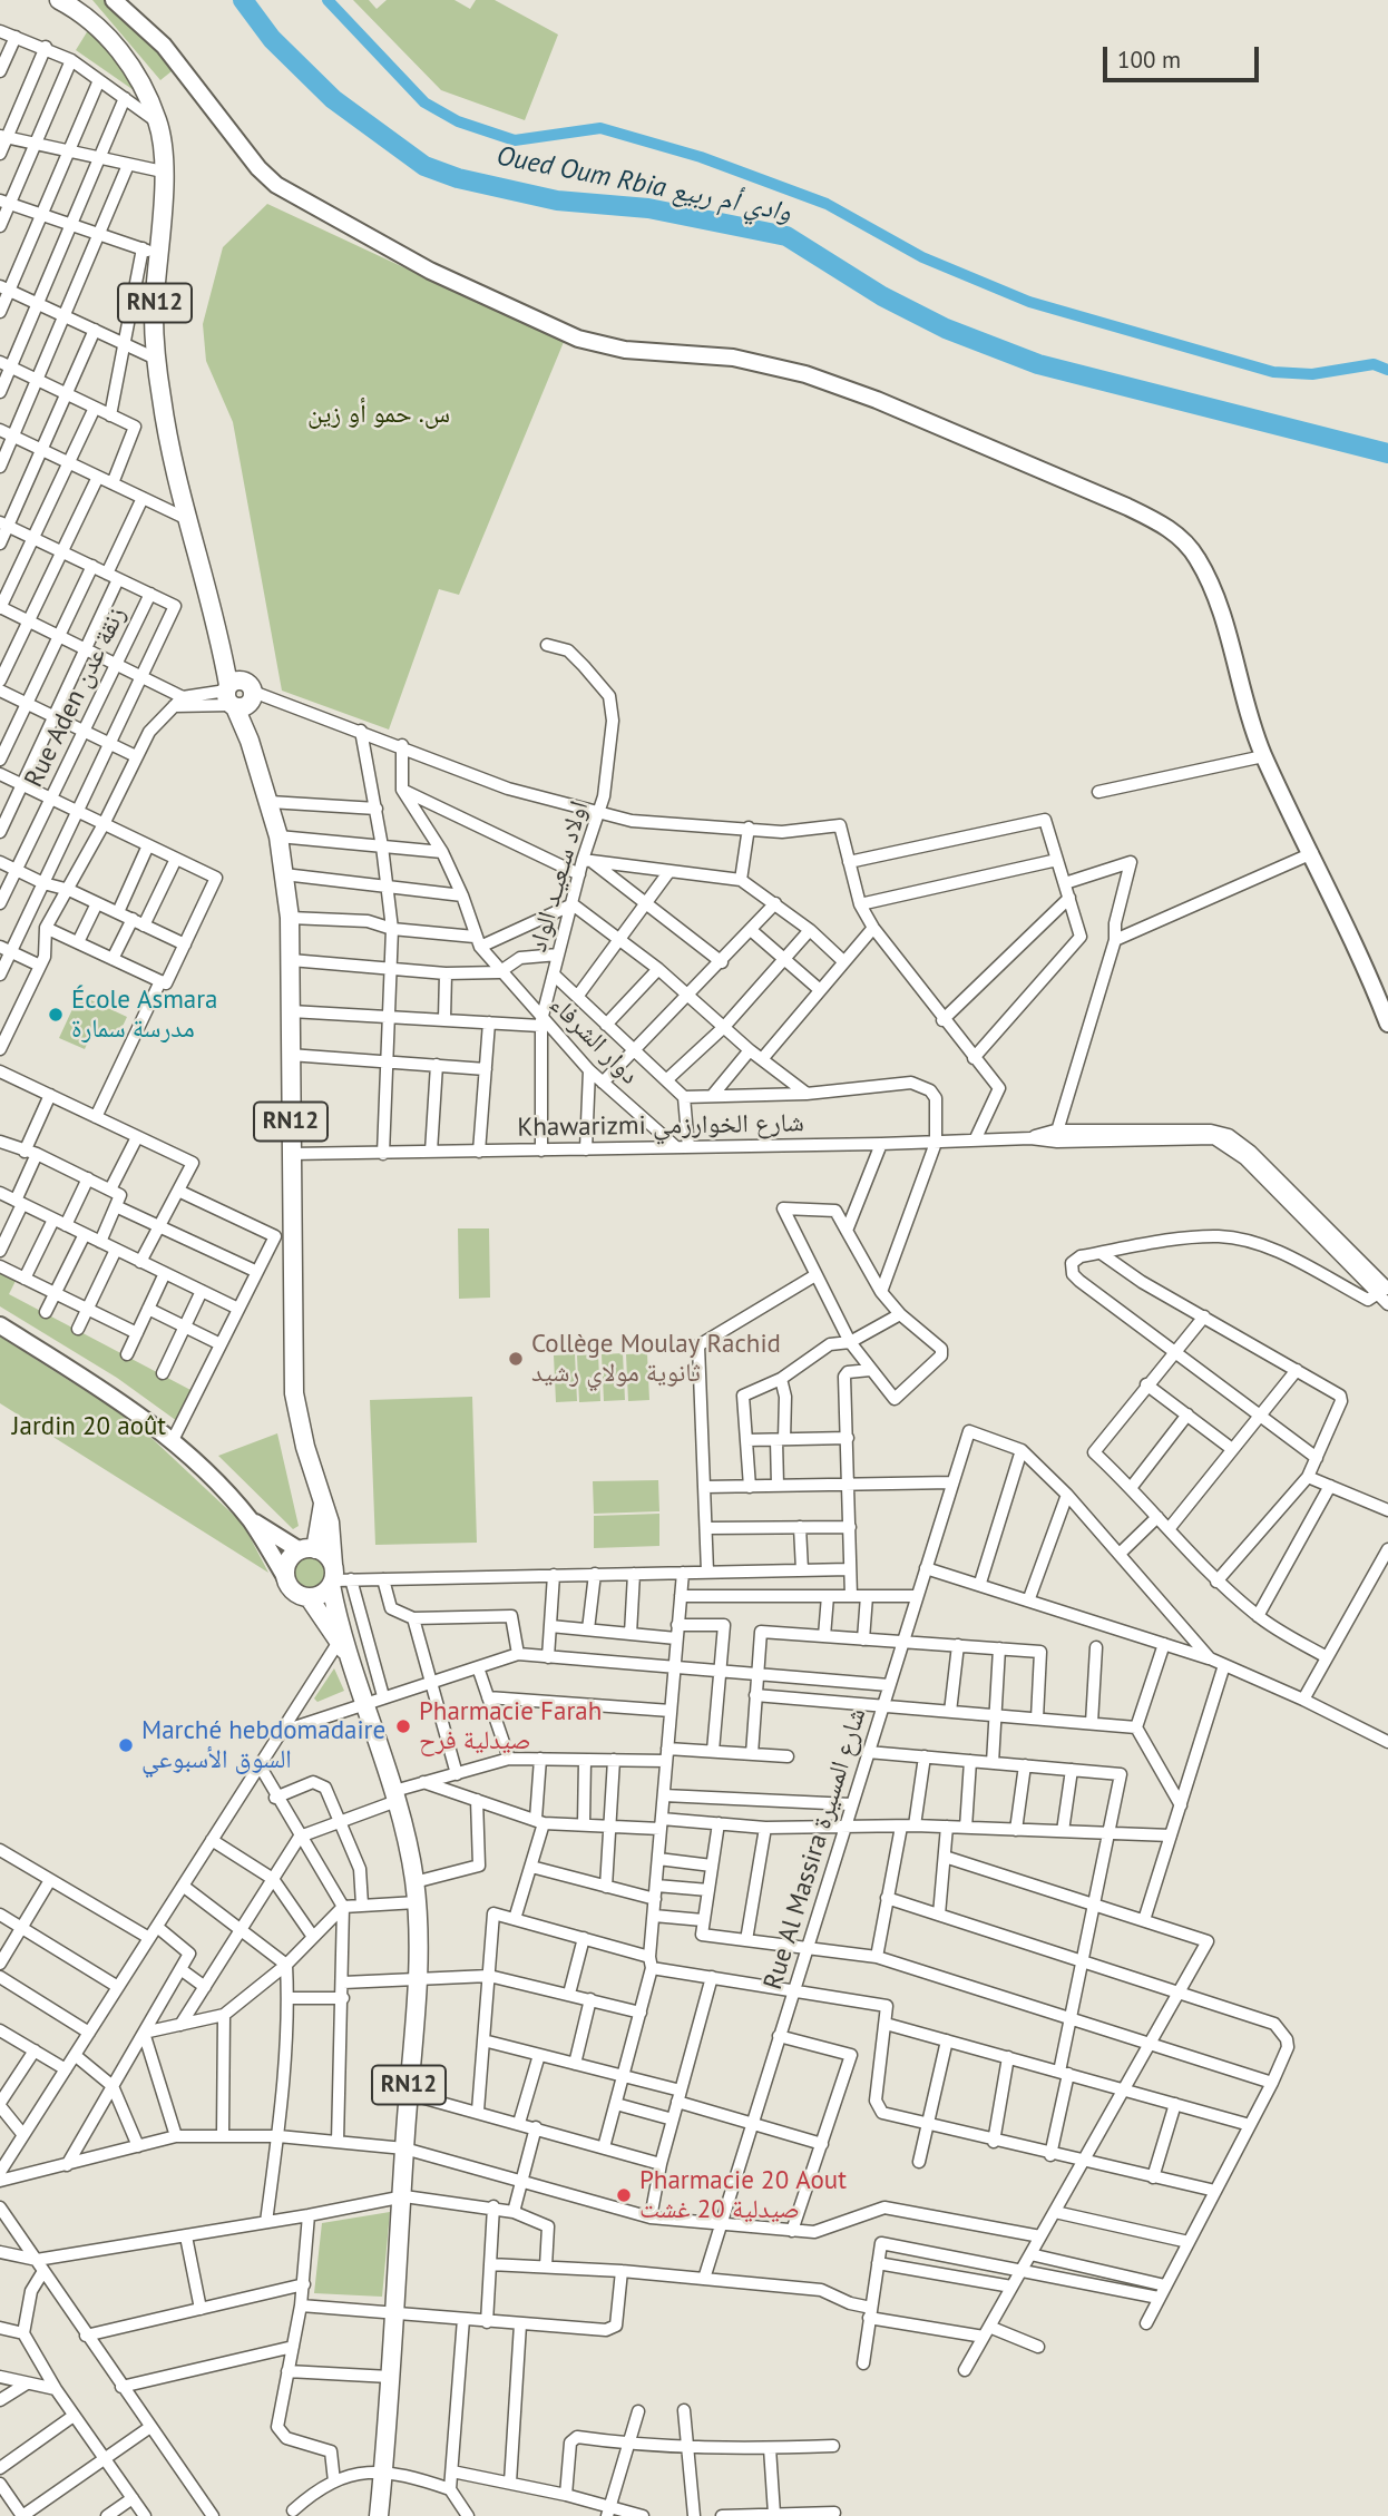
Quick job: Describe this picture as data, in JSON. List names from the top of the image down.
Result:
{
  "streets": {
    "main road": ["RN12"],
    "street": [
      "Rue Aden زنقة عدن",
      "اولاد سـعيـد الواد",
      "دوار الشرفاء",
      "Khawarizmi شارع الخوارزمي",
      "Rue Al Massira شارع المسيرة"
    ]
  },
  "crossings": [
    ["RN12", "Khawarizmi شارع الخوارزمي"],
    ["اولاد سـعيـد الواد", "دوار الشرفاء"],
    ["اولاد سـعيـد الواد", "Khawarizmi شارع الخوارزمي"],
    ["دوار الشرفاء", "Khawarizmi شارع الخوارزمي"]
  ],
  "water": ["Oued Oum Rbia وادي أم ربيع"],
  "parks": ["س. حمو أو زين", "Jardin 20 août"],
  "places": [
    "École Asmara مدرسة سمارة",
    "Collège Moulay Rachid ثانوية مولاي رشيد",
    "Pharmacie Farah صيدلية فرح",
    "Marché hebdomadaire السوق الأسبوعي",
    "Pharmacie 20 Aout صيدلية 20 غشت"
  ],
  "scale_bar": "100 m"
}
